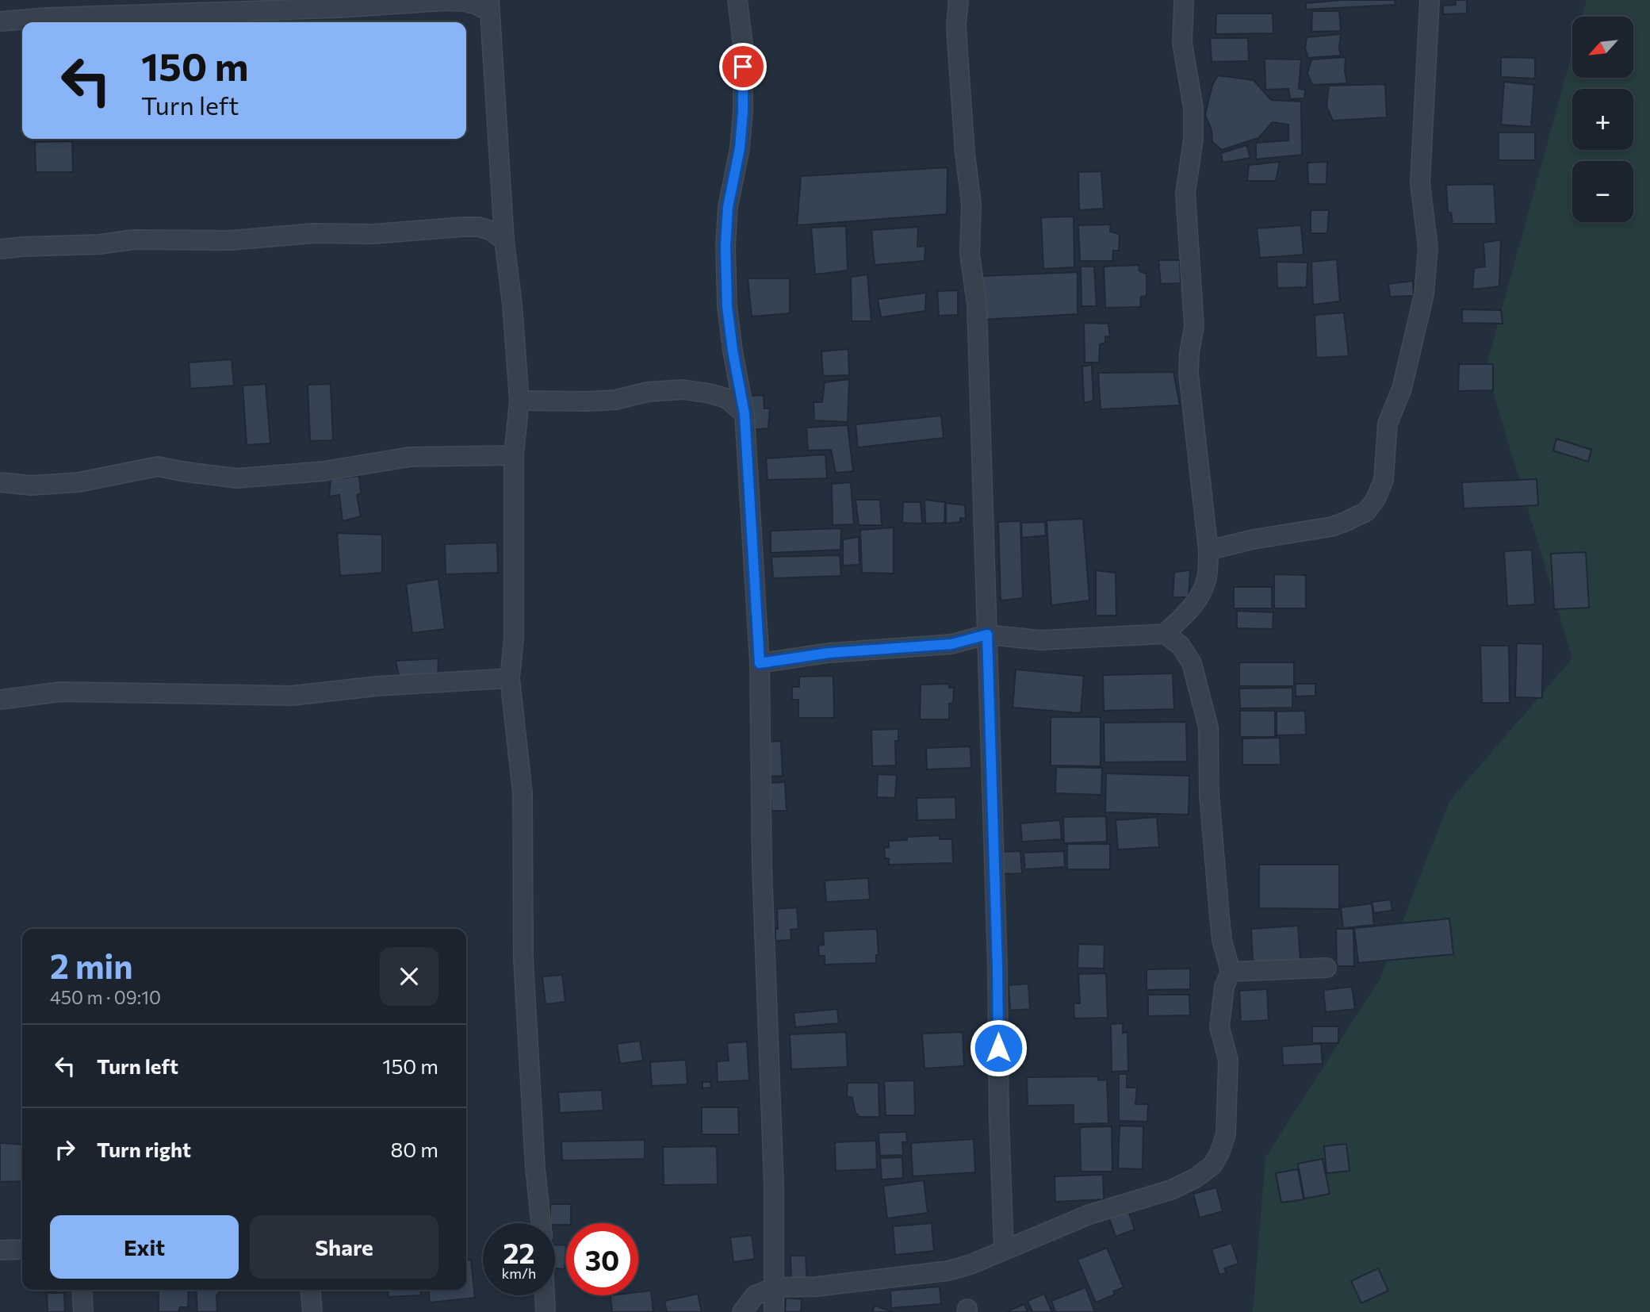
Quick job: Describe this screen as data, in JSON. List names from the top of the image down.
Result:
{
  "north": "bottom left",
  "page": {
    "map_buttons": ["+", "−"],
    "turn": ["150 m", "Turn left"],
    "heading": ["2 min", "450 m · 09:10"],
    "list": [
      {
        "name": "Turn left",
        "value": "150 m"
      },
      {
        "name": "Turn right",
        "value": "80 m"
      }
    ],
    "buttons": ["Exit", "Share"],
    "speed": "22 km/h",
    "limit": "30"
  }
}
